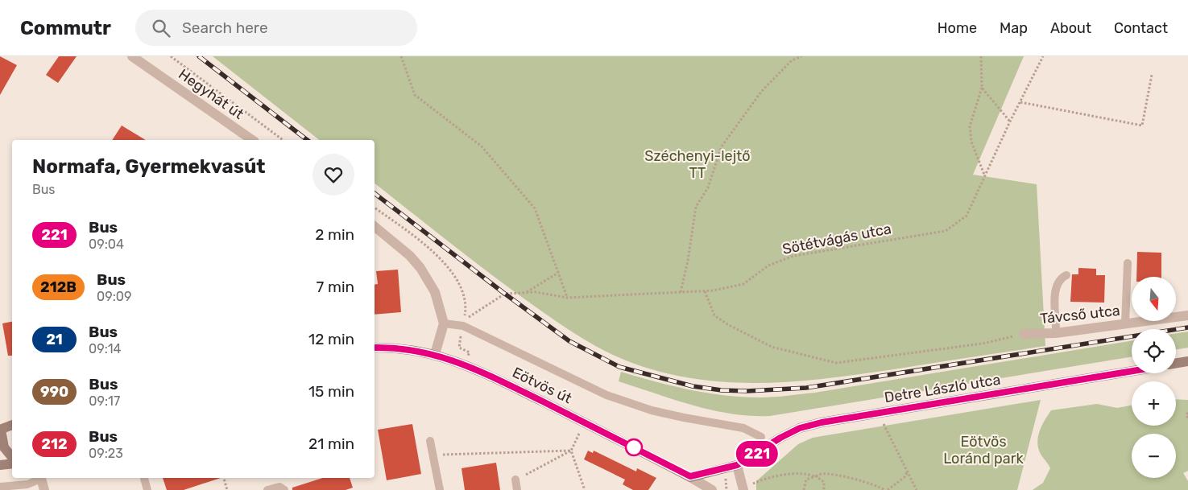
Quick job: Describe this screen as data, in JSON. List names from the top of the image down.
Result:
{
  "streets": {
    "street": [
      "Hegyhát út",
      "Távcső utca",
      "Eötvös út",
      "Detre László utca"
    ],
    "path": ["Sötétvágás utca"]
  },
  "parks": ["Széchenyi-lejtő TT", "Eötvös Loránd park"],
  "lines": ["bus line 221"],
  "north": "bottom",
  "page": {
    "header": "Commutr",
    "search": "Search here",
    "nav": [
      "Home",
      "Map",
      "About",
      "Contact"
    ],
    "on_map": "221",
    "heading": ["Normafa, Gyermekvasút", "Bus"],
    "list": [
      {
        "mark": "221",
        "name": "Bus",
        "note": "09:04",
        "value": "2 min"
      },
      {
        "mark": "212B",
        "name": "Bus",
        "note": "09:09",
        "value": "7 min"
      },
      {
        "mark": "21",
        "name": "Bus",
        "note": "09:14",
        "value": "12 min"
      },
      {
        "mark": "990",
        "name": "Bus",
        "note": "09:17",
        "value": "15 min"
      },
      {
        "mark": "212",
        "name": "Bus",
        "note": "09:23",
        "value": "21 min"
      }
    ],
    "map_buttons": ["+", "−"]
  }
}
